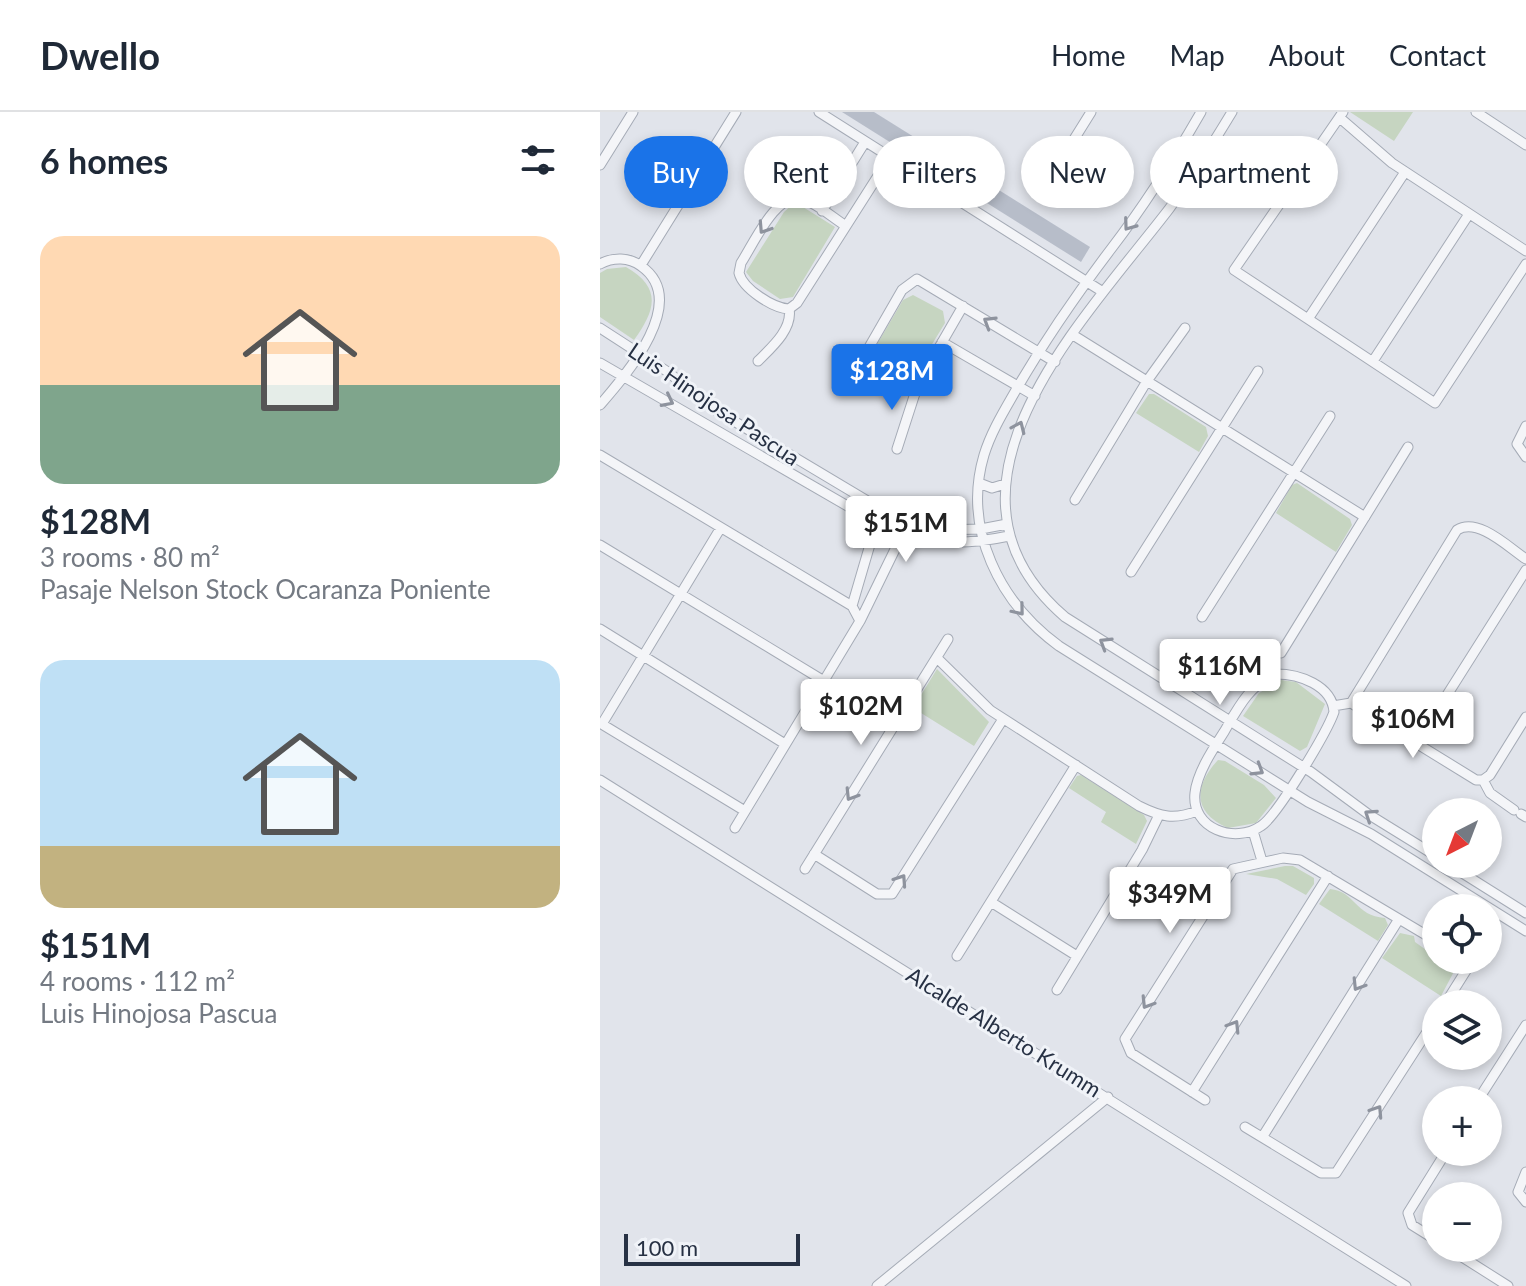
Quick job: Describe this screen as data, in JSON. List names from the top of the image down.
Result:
{
  "streets": {
    "street": ["Luis Hinojosa Pascua", "Alcalde Alberto Krumm"]
  },
  "scale_bar": "100 m",
  "north": "bottom left",
  "page": {
    "header": "Dwello",
    "nav": [
      "Home",
      "Map",
      "About",
      "Contact"
    ],
    "heading": "6 homes",
    "chip": [
      "Buy",
      "Rent",
      "Filters",
      "New",
      "Apartment"
    ],
    "list": [
      {
        "name": "$128M",
        "note": "3 rooms · 80 m² · Pasaje Nelson Stock Ocaranza Poniente"
      },
      {
        "name": "$151M",
        "note": "4 rooms · 112 m² · Luis Hinojosa Pascua"
      }
    ],
    "price": [
      "$128M",
      "$151M",
      "$116M",
      "$102M",
      "$106M",
      "$349M"
    ],
    "map_buttons": ["+", "−"],
    "scale": "100 m"
  }
}
